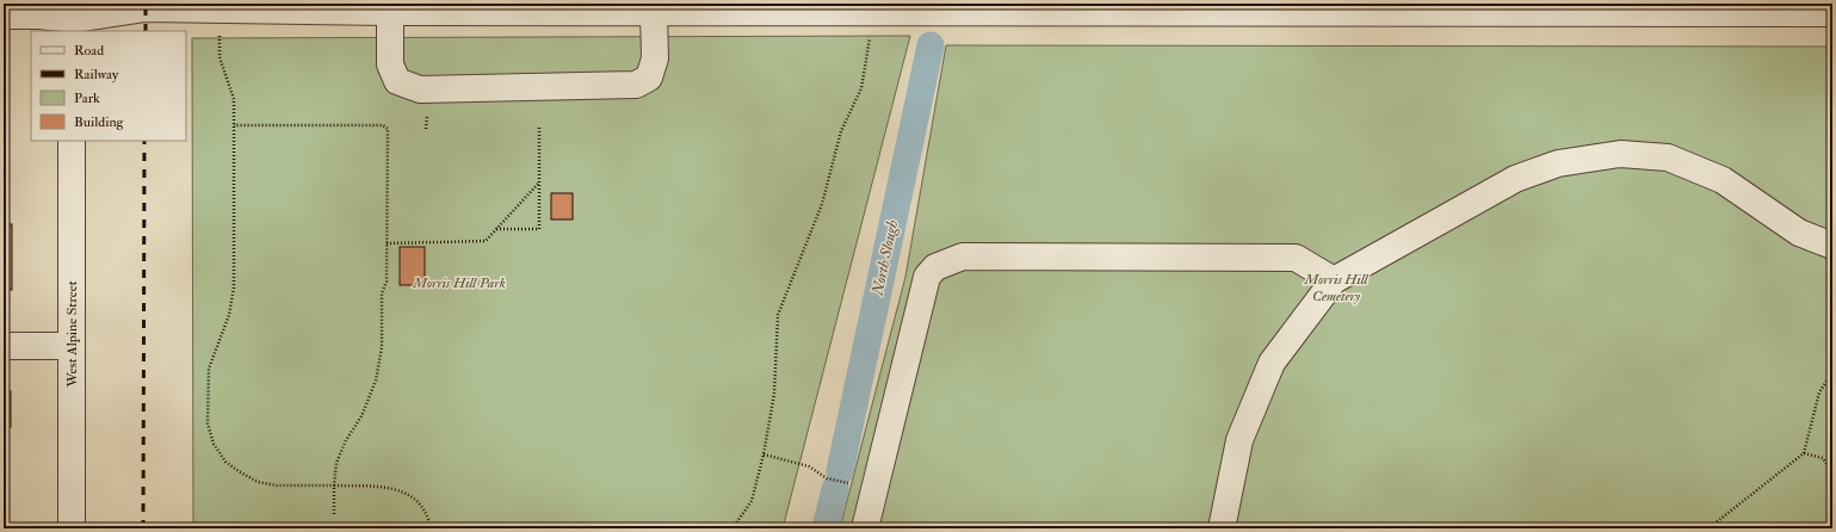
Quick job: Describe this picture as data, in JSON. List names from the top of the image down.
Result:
{
  "streets": {
    "street": ["West Alpine Street"]
  },
  "water": ["North Slough"],
  "parks": ["Morris Hill Cemetery", "Morris Hill Park"],
  "legend": [
    "Road",
    "Railway",
    "Park",
    "Building"
  ]
}
